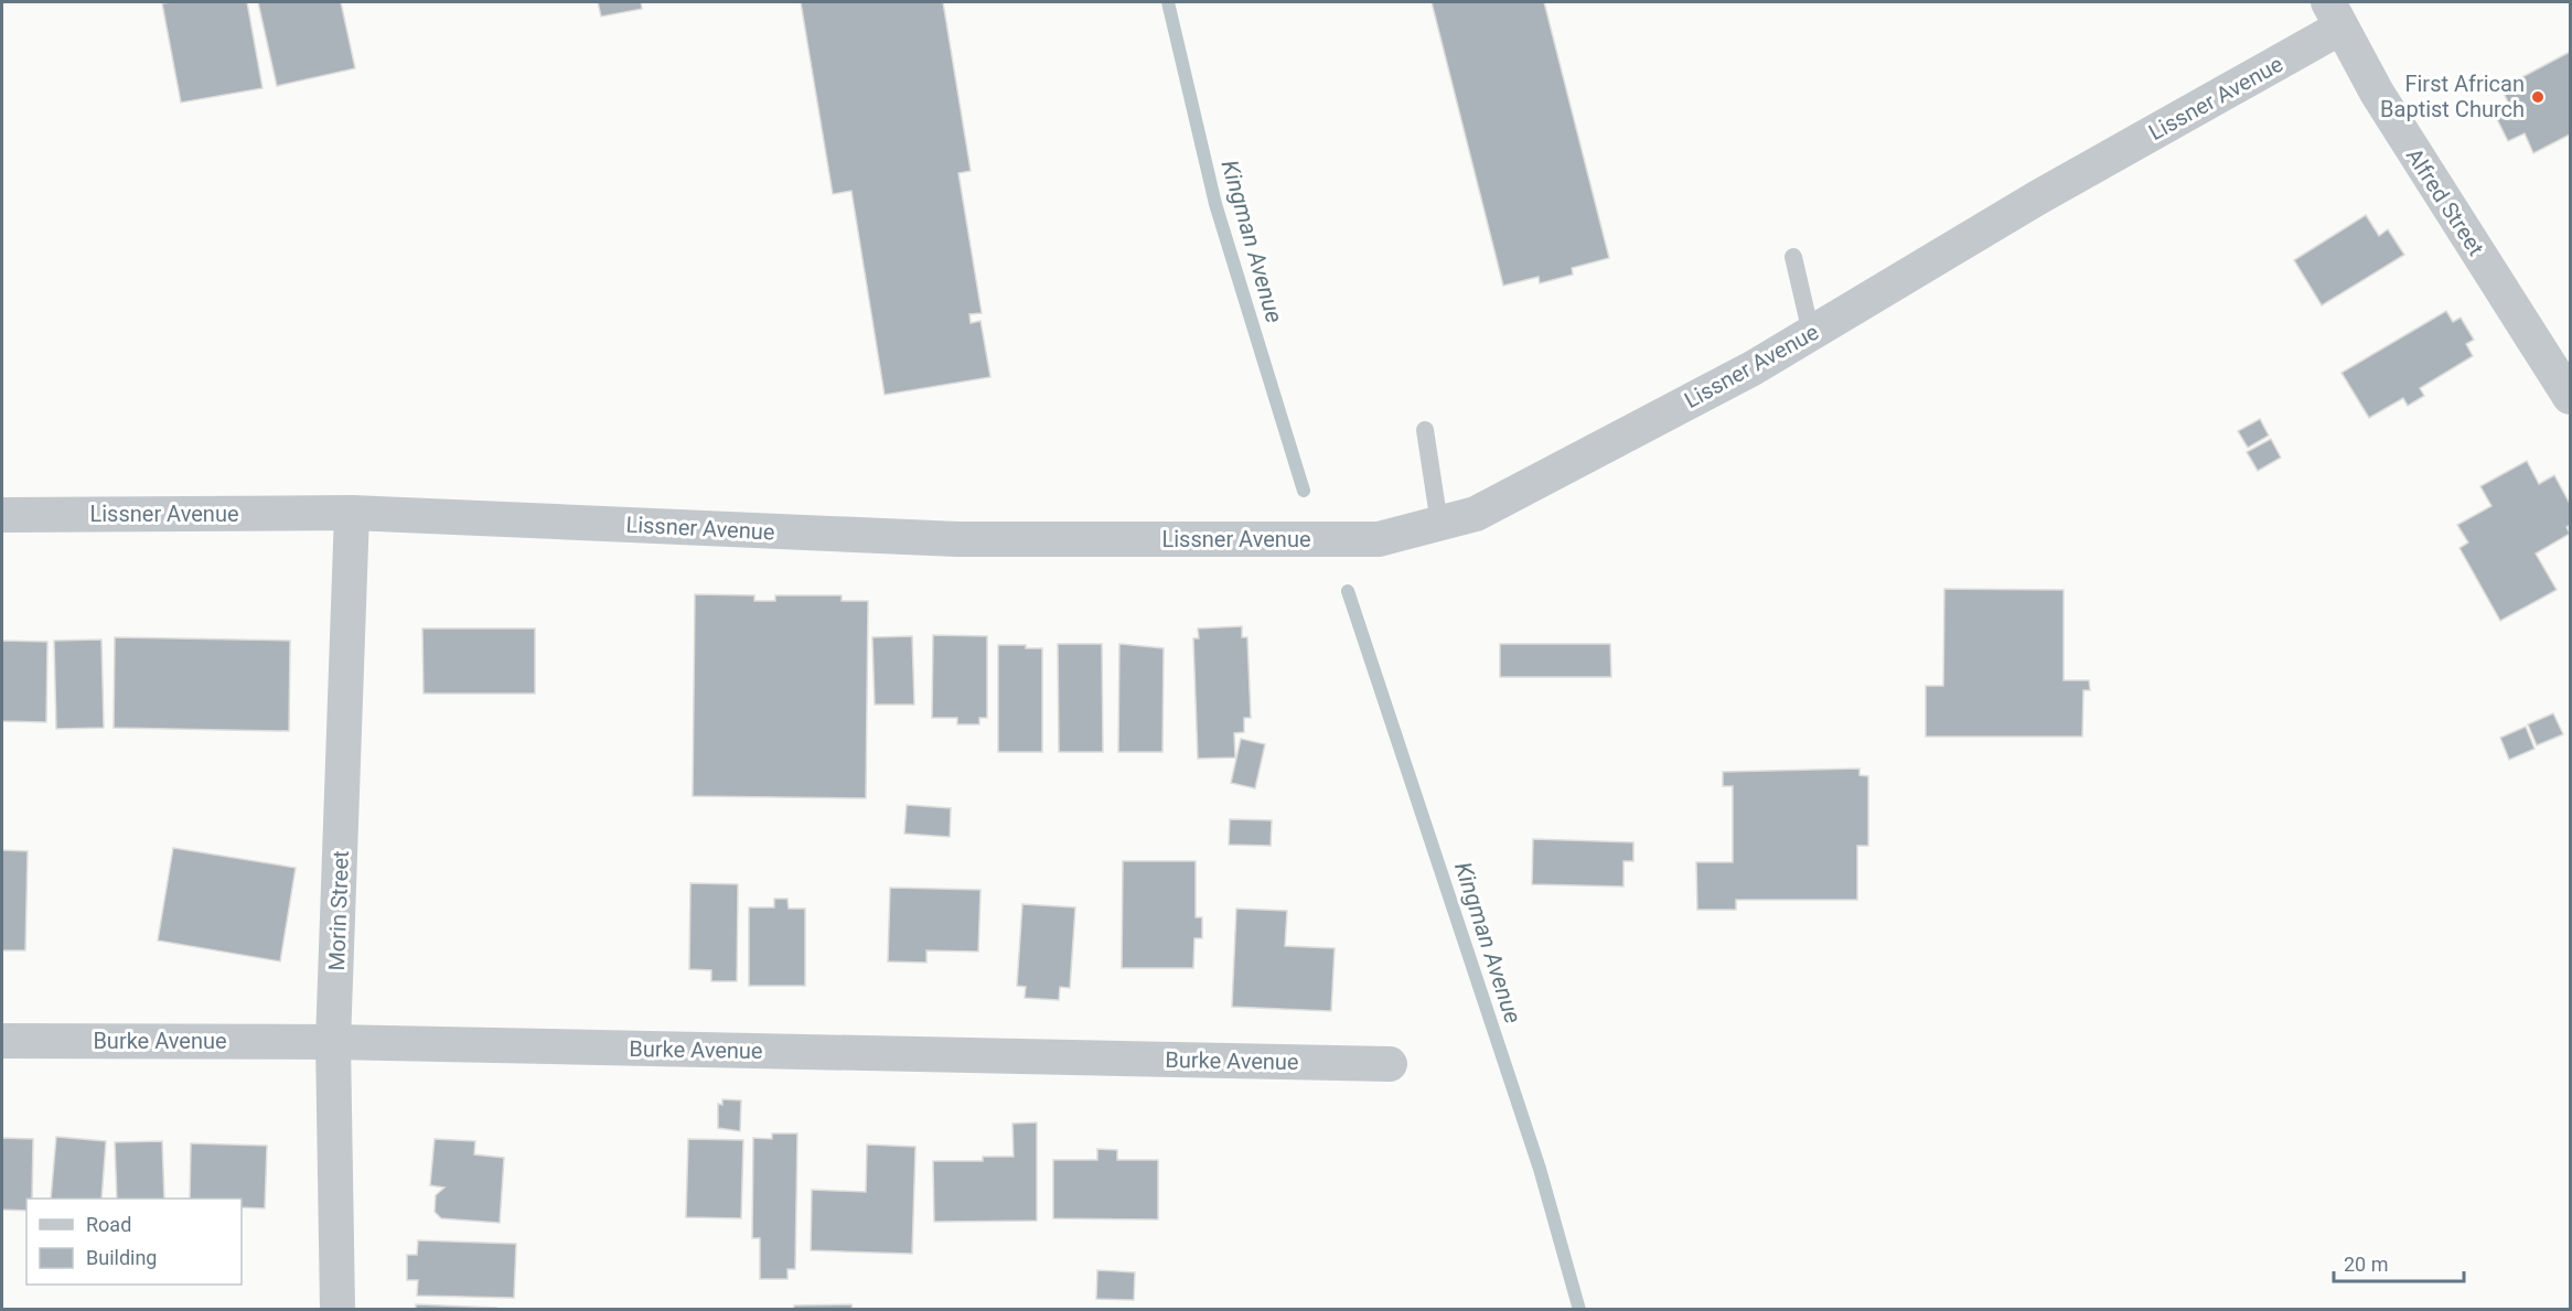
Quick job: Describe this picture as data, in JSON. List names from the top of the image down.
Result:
{
  "streets": {
    "street": [
      "Lissner Avenue",
      "Alfred Street",
      "Morin Street",
      "Burke Avenue"
    ]
  },
  "crossings": [
    ["Lissner Avenue", "Alfred Street"],
    ["Lissner Avenue", "Morin Street"],
    ["Morin Street", "Burke Avenue"]
  ],
  "water": ["Kingman Avenue"],
  "places": ["First African Baptist Church"],
  "legend": ["Road", "Building"],
  "scale_bar": "20 m"
}
